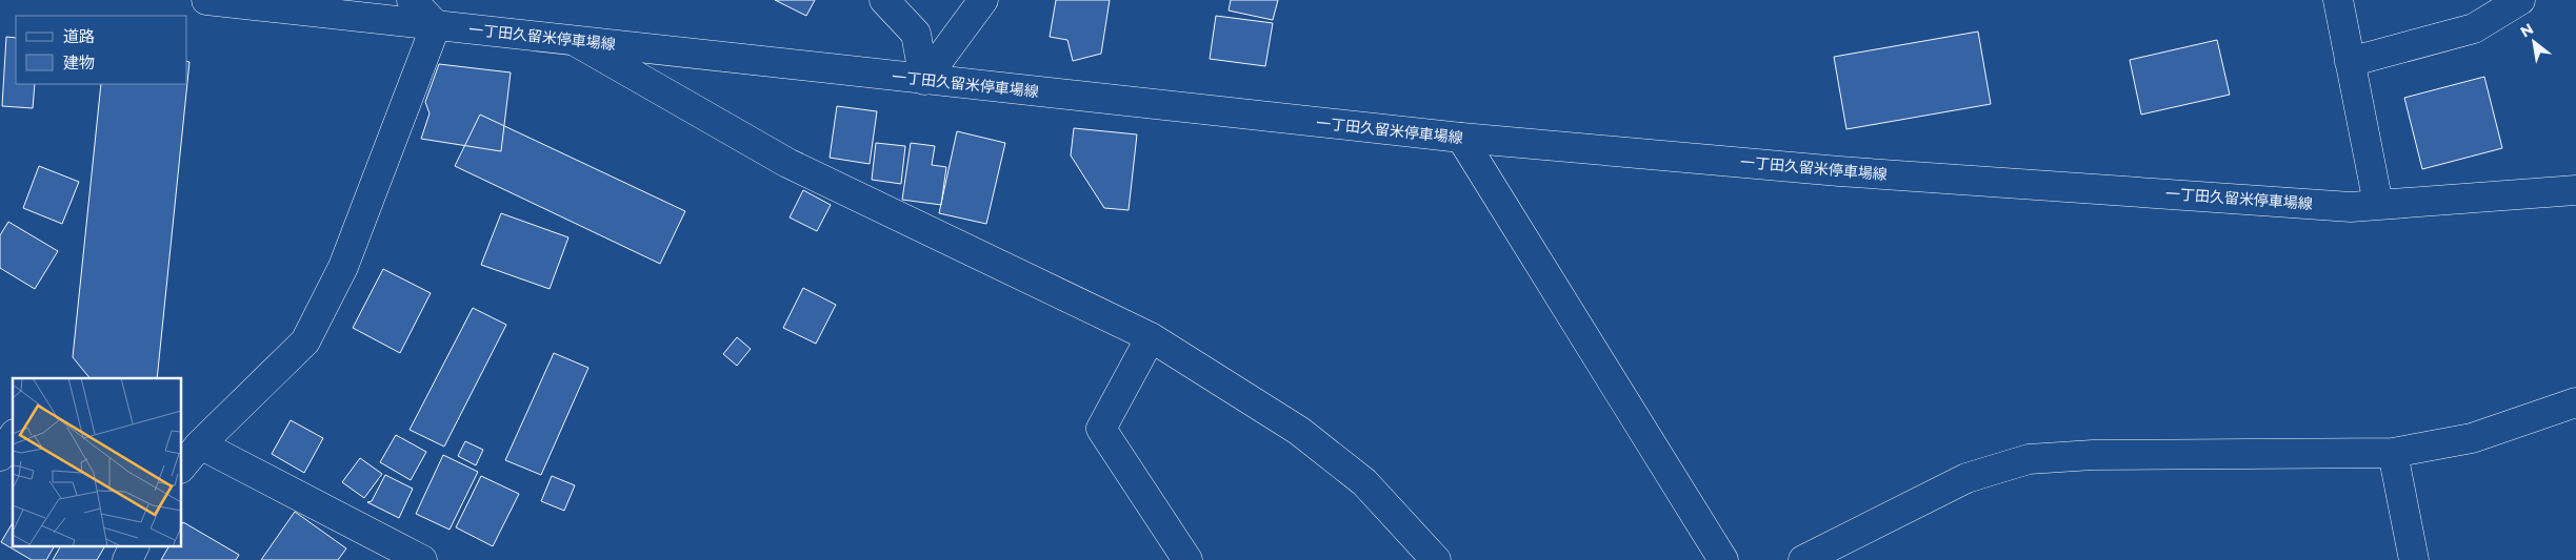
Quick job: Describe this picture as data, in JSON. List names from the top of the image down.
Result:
{
  "streets": {
    "street": ["一丁田久留米停車場線"]
  },
  "legend": ["道路", "建物"],
  "north": "top left"
}
